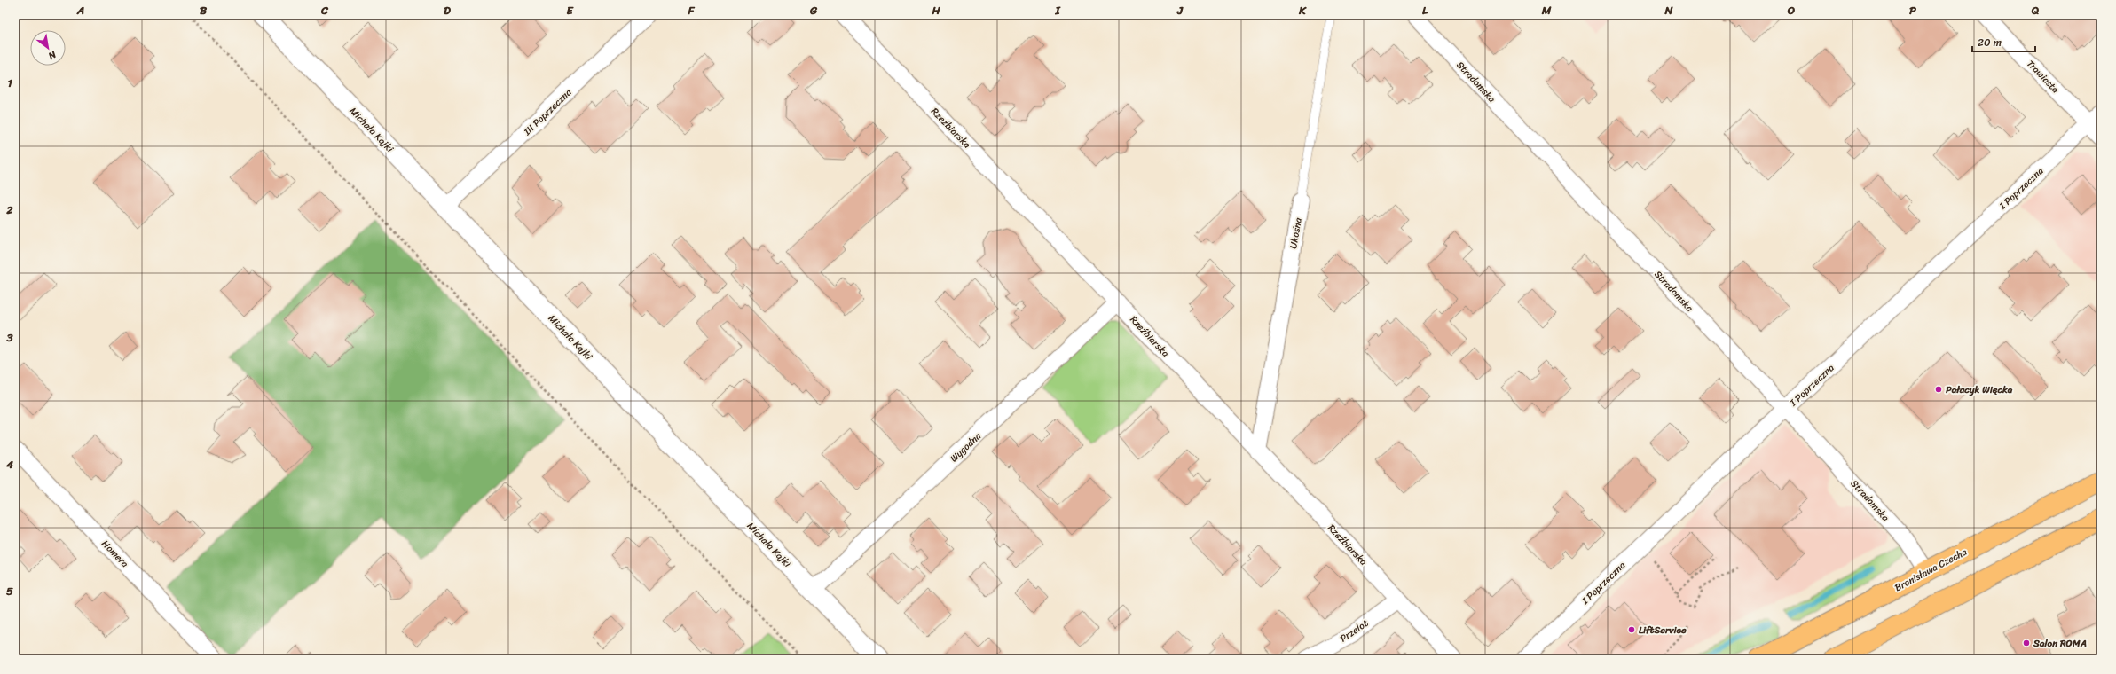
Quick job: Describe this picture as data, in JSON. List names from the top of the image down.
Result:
{
  "streets": {
    "main road": ["Bronisława Czecha"],
    "street": [
      "Trawiasta",
      "Stradomska",
      "III Poprzeczna",
      "Rzeźbiarska",
      "Michała Kajki",
      "I Poprzeczna",
      "Ukośna",
      "Wygodna",
      "Homera",
      "Przelot"
    ]
  },
  "crossings": [
    ["Trawiasta", "I Poprzeczna"],
    ["Stradomska", "I Poprzeczna"],
    ["Stradomska", "Bronisława Czecha"],
    ["III Poprzeczna", "Michała Kajki"],
    ["Rzeźbiarska", "Ukośna"],
    ["Rzeźbiarska", "Wygodna"],
    ["Rzeźbiarska", "Przelot"],
    ["Michała Kajki", "Wygodna"]
  ],
  "places": ["Pałacyk Więcka", "LiftService", "Salon ROMA"],
  "scale_bar": "20 m",
  "north": "bottom right",
  "grid": {
    "columns": [
      "A",
      "B",
      "C",
      "D",
      "E",
      "F",
      "G",
      "H",
      "I",
      "J",
      "K",
      "L",
      "M",
      "N",
      "O",
      "P",
      "Q"
    ],
    "rows": [
      "1",
      "2",
      "3",
      "4",
      "5"
    ]
  }
}
